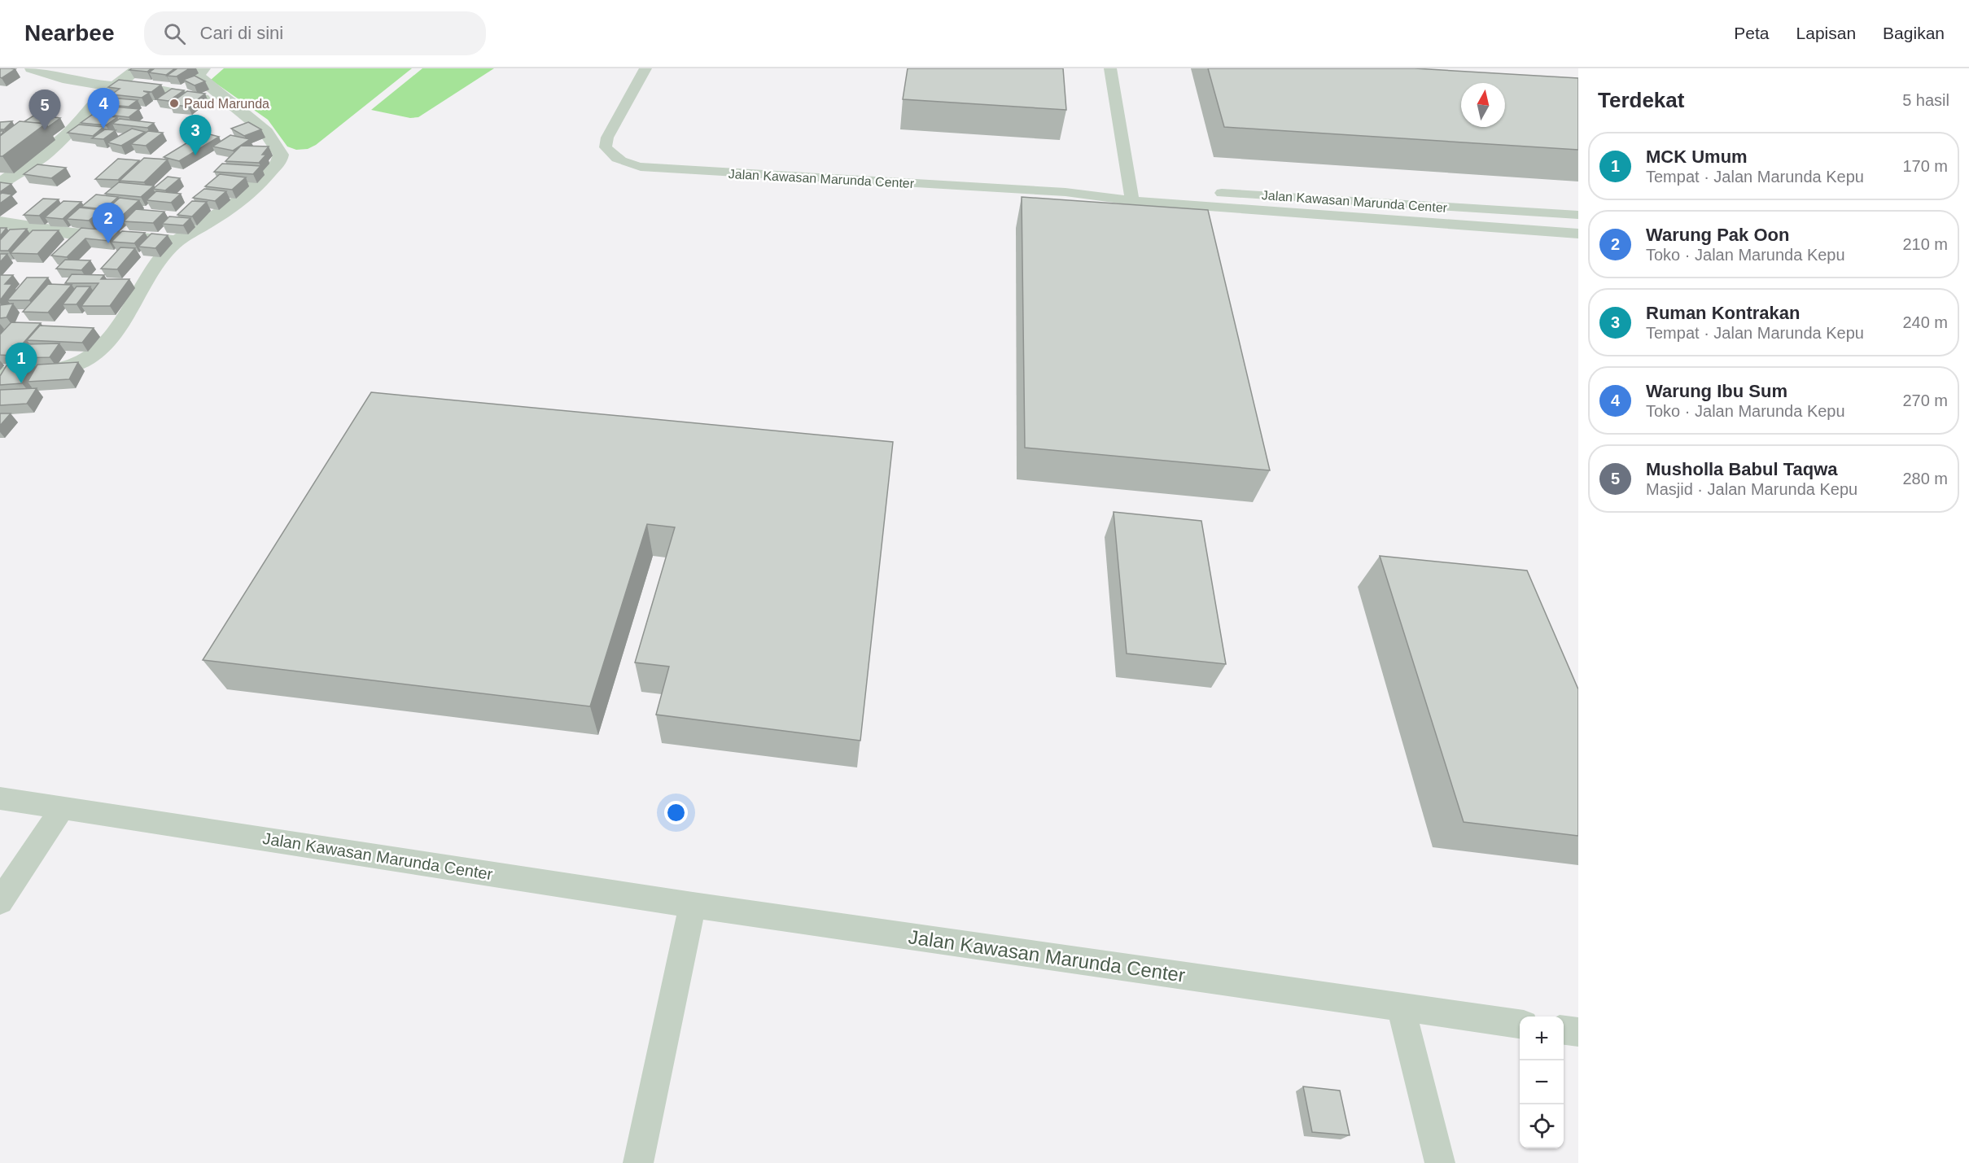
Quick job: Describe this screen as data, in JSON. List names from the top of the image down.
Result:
{
  "streets": {
    "lane": ["Jalan Kawasan Marunda Center"]
  },
  "places": ["Paud Marunda"],
  "north": "top",
  "page": {
    "header": "Nearbee",
    "search": "Cari di sini",
    "nav": ["Peta", "Lapisan", "Bagikan"],
    "heading": ["Terdekat", "5 hasil"],
    "pins": [
      "4",
      "5",
      "3",
      "2",
      "1"
    ],
    "list": [
      {
        "mark": "1",
        "name": "MCK Umum",
        "note": "Tempat · Jalan Marunda Kepu",
        "value": "170 m"
      },
      {
        "mark": "2",
        "name": "Warung Pak Oon",
        "note": "Toko · Jalan Marunda Kepu",
        "value": "210 m"
      },
      {
        "mark": "3",
        "name": "Ruman Kontrakan",
        "note": "Tempat · Jalan Marunda Kepu",
        "value": "240 m"
      },
      {
        "mark": "4",
        "name": "Warung Ibu Sum",
        "note": "Toko · Jalan Marunda Kepu",
        "value": "270 m"
      },
      {
        "mark": "5",
        "name": "Musholla Babul Taqwa",
        "note": "Masjid · Jalan Marunda Kepu",
        "value": "280 m"
      }
    ],
    "map_buttons": ["+", "−"]
  }
}
